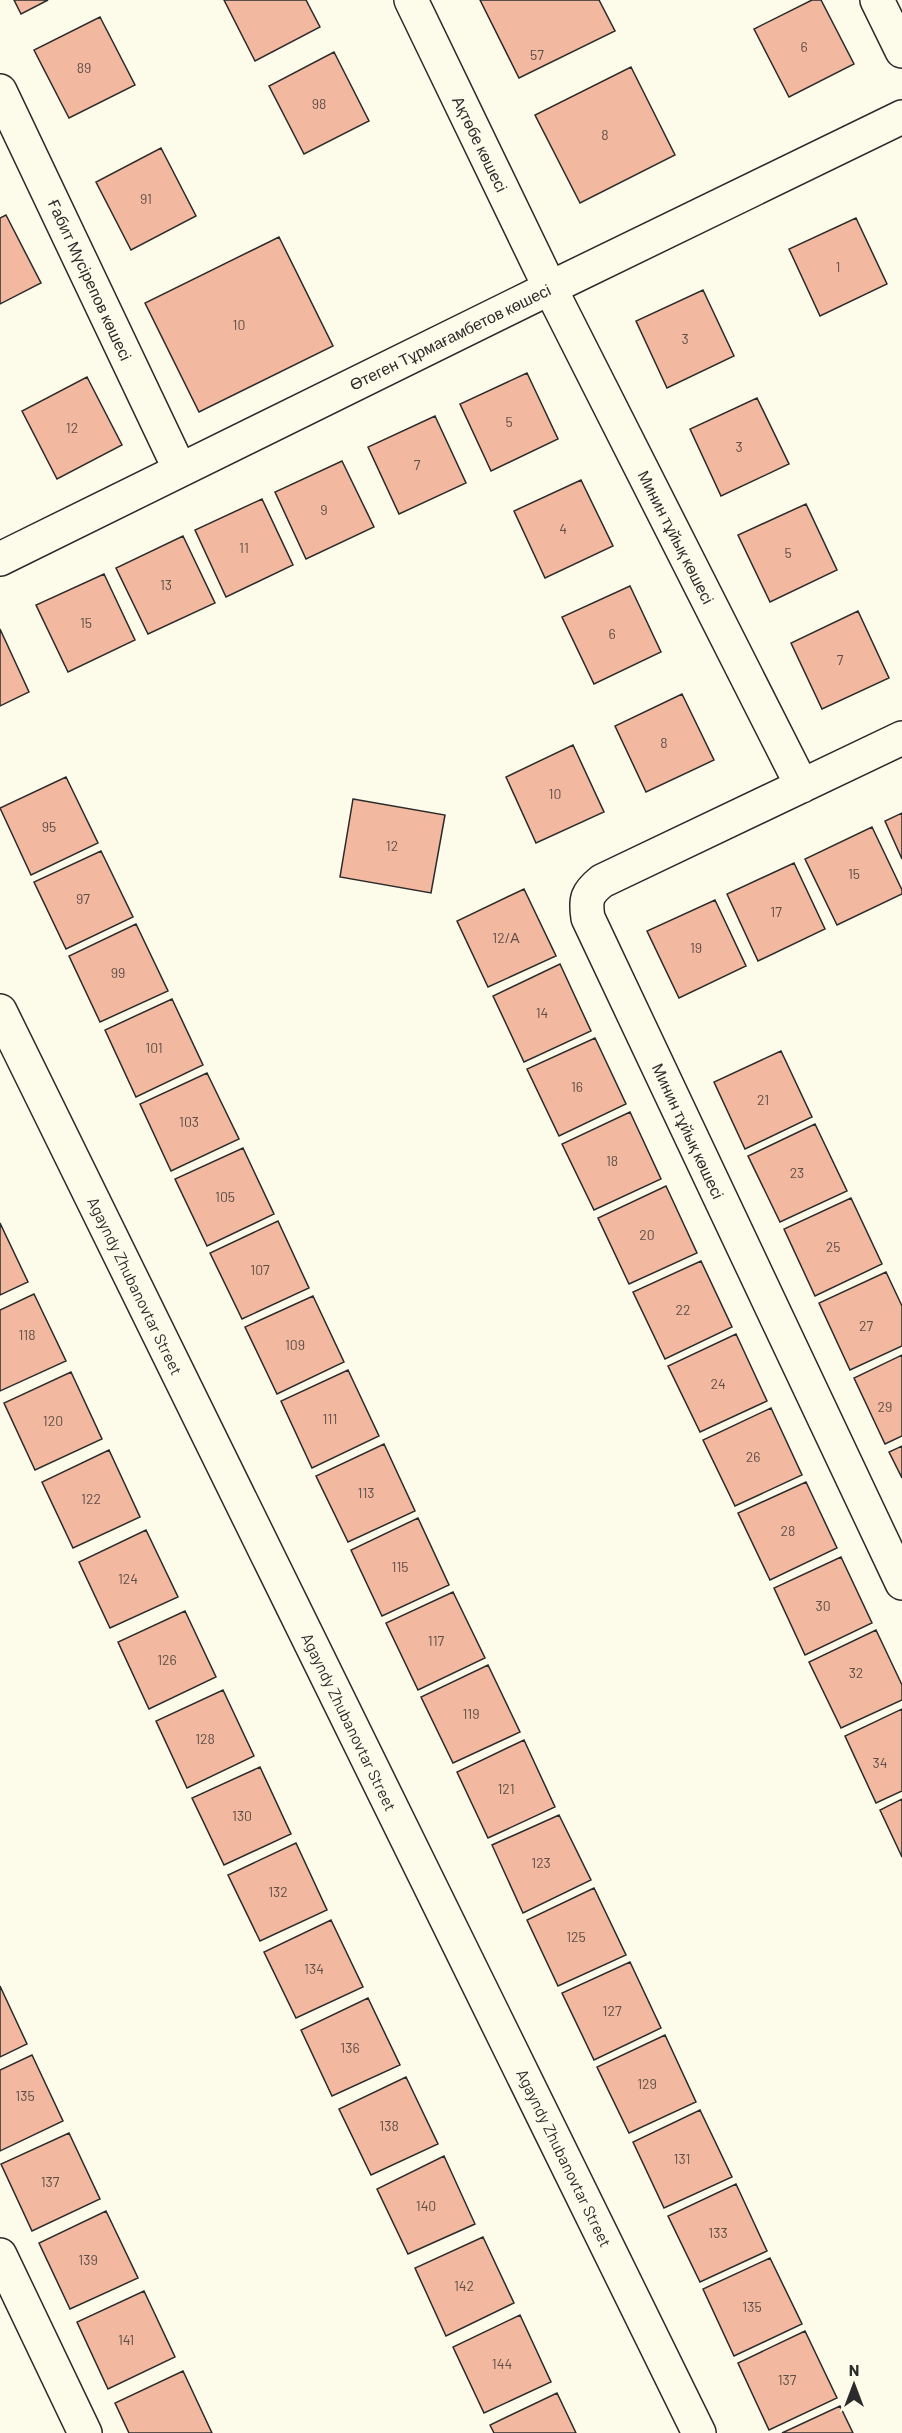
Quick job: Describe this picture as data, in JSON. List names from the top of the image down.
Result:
{
  "streets": {
    "street": [
      "Ақтөбе көшесі",
      "Ғабит Мүсірепов көшесі",
      "Өтеген Тұрмағамбетов көшесі",
      "Минин тұйық көшесі",
      "Agayndy Zhubanovtar Street"
    ]
  },
  "crossings": [
    ["Ақтөбе көшесі", "Өтеген Тұрмағамбетов көшесі"],
    ["Ақтөбе көшесі", "Минин тұйық көшесі"],
    ["Ғабит Мүсірепов көшесі", "Өтеген Тұрмағамбетов көшесі"],
    ["Өтеген Тұрмағамбетов көшесі", "Минин тұйық көшесі"]
  ],
  "house_numbers": [
    "6",
    "57",
    "89",
    "98",
    "8",
    "91",
    "1",
    "10",
    "3",
    "5",
    "12",
    "3",
    "7",
    "9",
    "4",
    "11",
    "5",
    "13",
    "15",
    "6",
    "7",
    "8",
    "10",
    "95",
    "12",
    "15",
    "97",
    "17",
    "12/А",
    "19",
    "99",
    "14",
    "101",
    "16",
    "21",
    "103",
    "18",
    "23",
    "105",
    "20",
    "25",
    "107",
    "22",
    "27",
    "118",
    "109",
    "24",
    "29",
    "111",
    "120",
    "26",
    "113",
    "122",
    "28",
    "115",
    "124",
    "30",
    "117",
    "126",
    "32",
    "119",
    "128",
    "34",
    "121",
    "130",
    "123",
    "132",
    "125",
    "134",
    "127",
    "136",
    "129",
    "135",
    "138",
    "131",
    "137",
    "140",
    "133",
    "139",
    "142",
    "135",
    "141",
    "144",
    "137"
  ],
  "north": "top"
}
